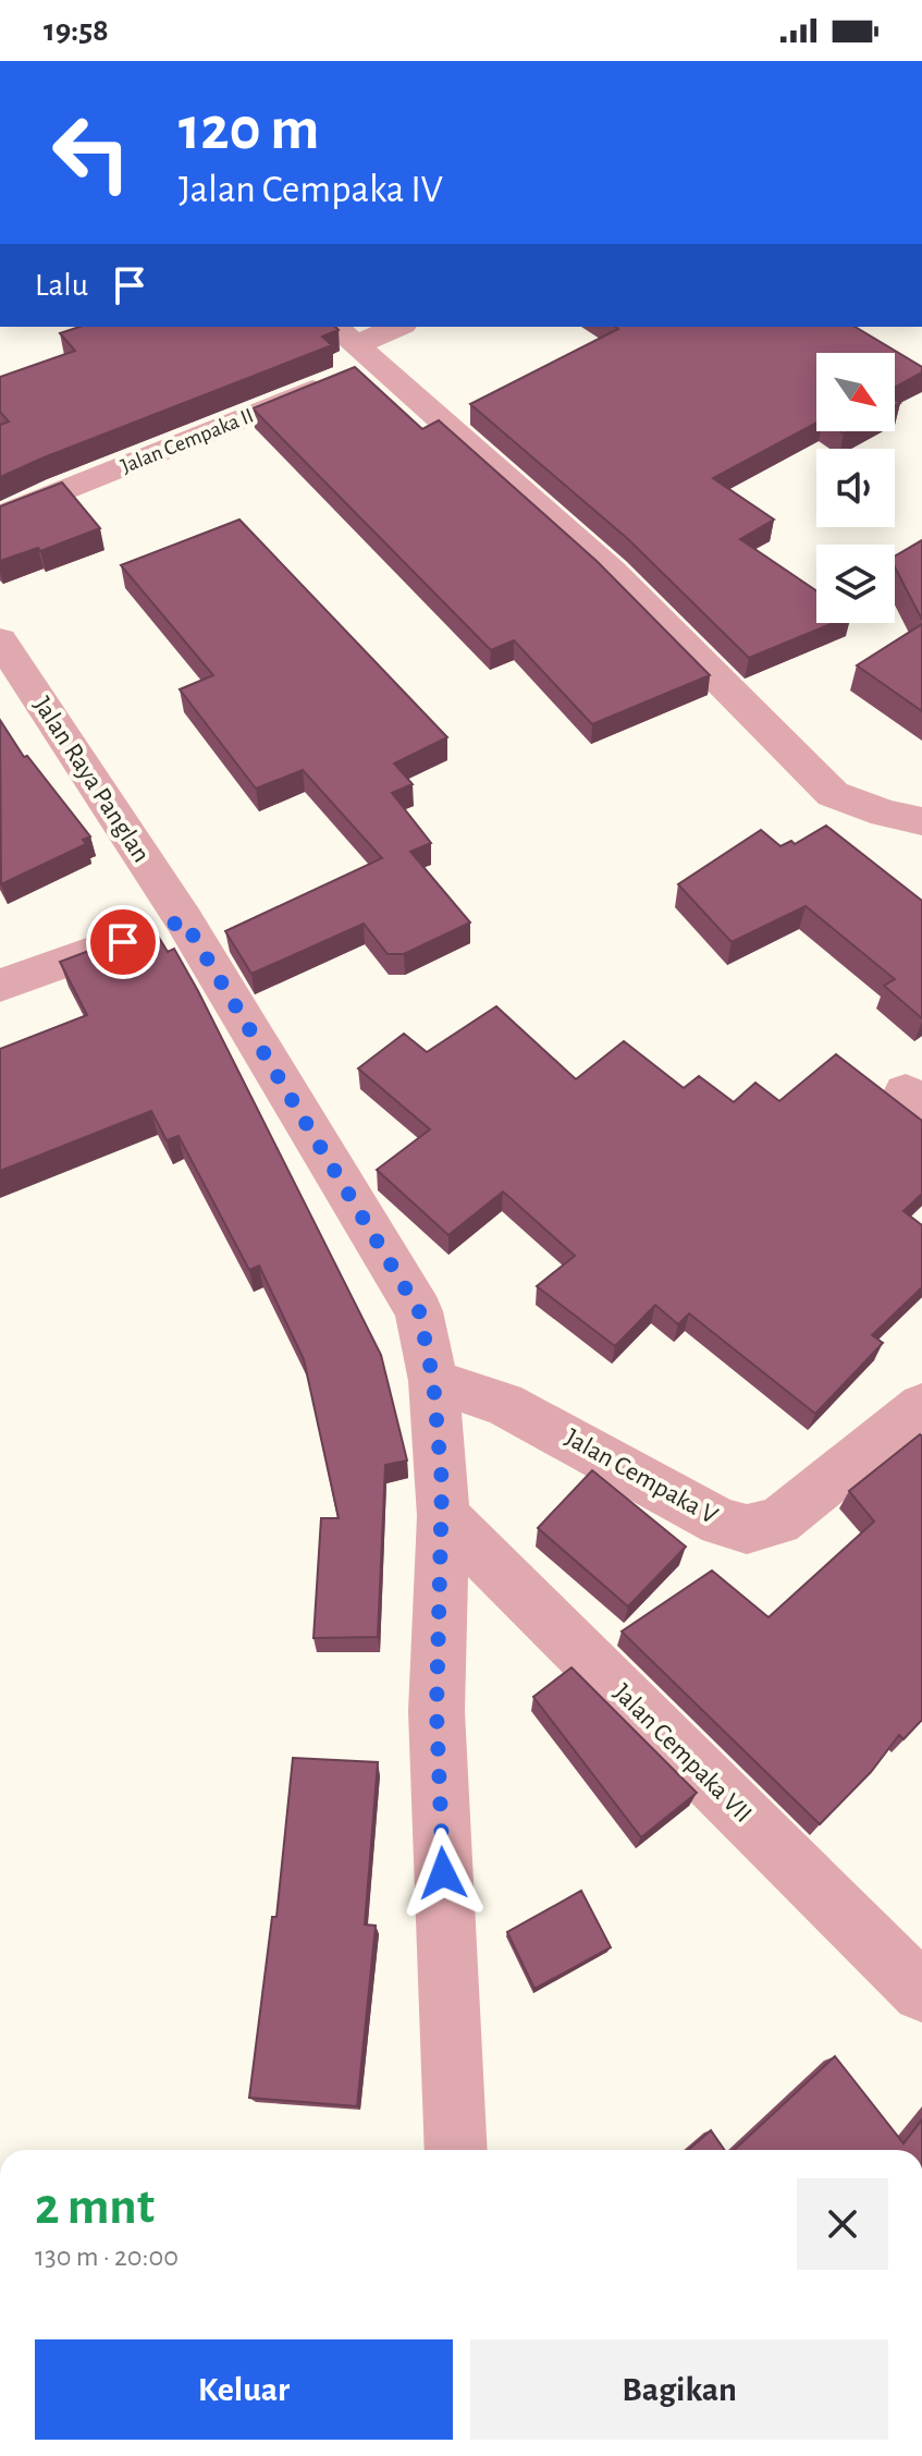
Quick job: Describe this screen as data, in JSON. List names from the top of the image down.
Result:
{
  "streets": {
    "street": [
      "Jalan Cempaka II",
      "Jalan Raya Panglan",
      "Jalan Cempaka V",
      "Jalan Cempaka VII"
    ]
  },
  "crossings": [
    ["Jalan Raya Panglan", "Jalan Cempaka V"],
    ["Jalan Raya Panglan", "Jalan Cempaka VII"]
  ],
  "north": "bottom right",
  "page": {
    "status": "19:58",
    "turn": ["120 m", "Jalan Cempaka IV"],
    "then": "Lalu",
    "heading": ["2 mnt", "130 m · 20:00"],
    "buttons": ["Keluar", "Bagikan"]
  }
}
